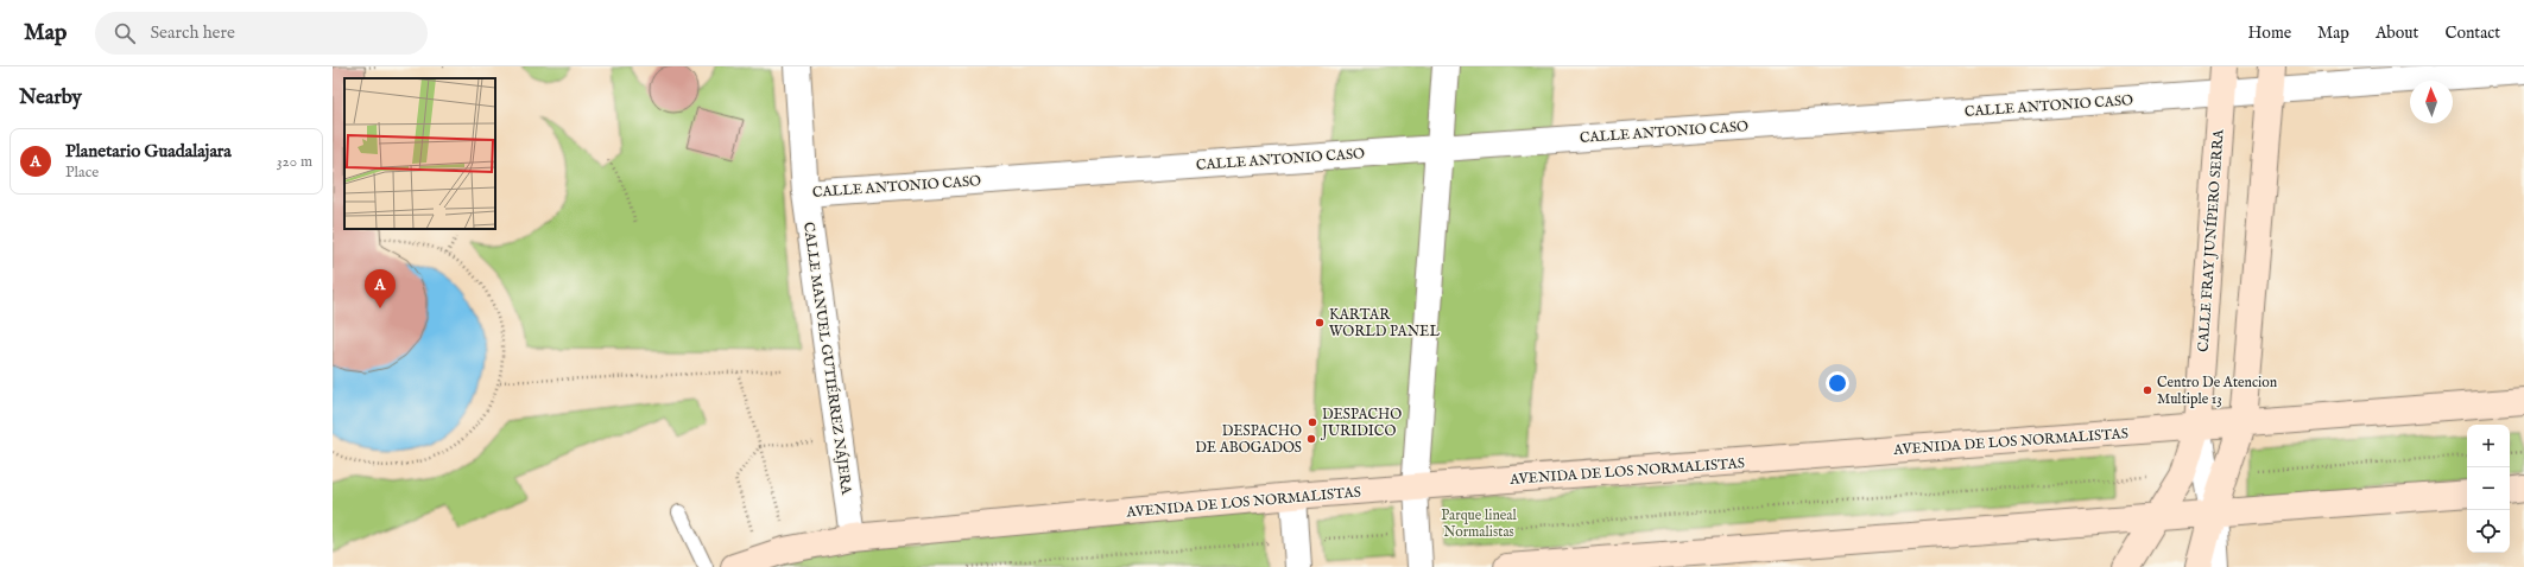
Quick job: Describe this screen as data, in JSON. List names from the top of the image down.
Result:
{
  "streets": {
    "street": [
      "CALLE ANTONIO CASO",
      "CALLE FRAY JUNÍPERO SERRA",
      "CALLE MANUEL GUTIÉRREZ NÁJERA",
      "AVENIDA DE LOS NORMALISTAS"
    ]
  },
  "crossings": [
    ["CALLE ANTONIO CASO", "CALLE FRAY JUNÍPERO SERRA"],
    ["CALLE ANTONIO CASO", "CALLE MANUEL GUTIÉRREZ NÁJERA"],
    ["CALLE FRAY JUNÍPERO SERRA", "AVENIDA DE LOS NORMALISTAS"],
    ["CALLE MANUEL GUTIÉRREZ NÁJERA", "AVENIDA DE LOS NORMALISTAS"]
  ],
  "parks": ["Parque lineal Normalistas"],
  "places": [
    "KARTAR WORLD PANEL",
    "Centro De Atencion Multiple 13",
    "DESPACHO JURIDICO",
    "DESPACHO DE ABOGADOS"
  ],
  "north": "top",
  "page": {
    "header": "Map",
    "search": "Search here",
    "nav": [
      "Home",
      "Map",
      "About",
      "Contact"
    ],
    "heading": "Nearby",
    "list": [
      {
        "mark": "A",
        "name": "Planetario Guadalajara",
        "note": "Place",
        "value": "320 m"
      }
    ],
    "pins": "A",
    "map_buttons": ["+", "−"]
  }
}
